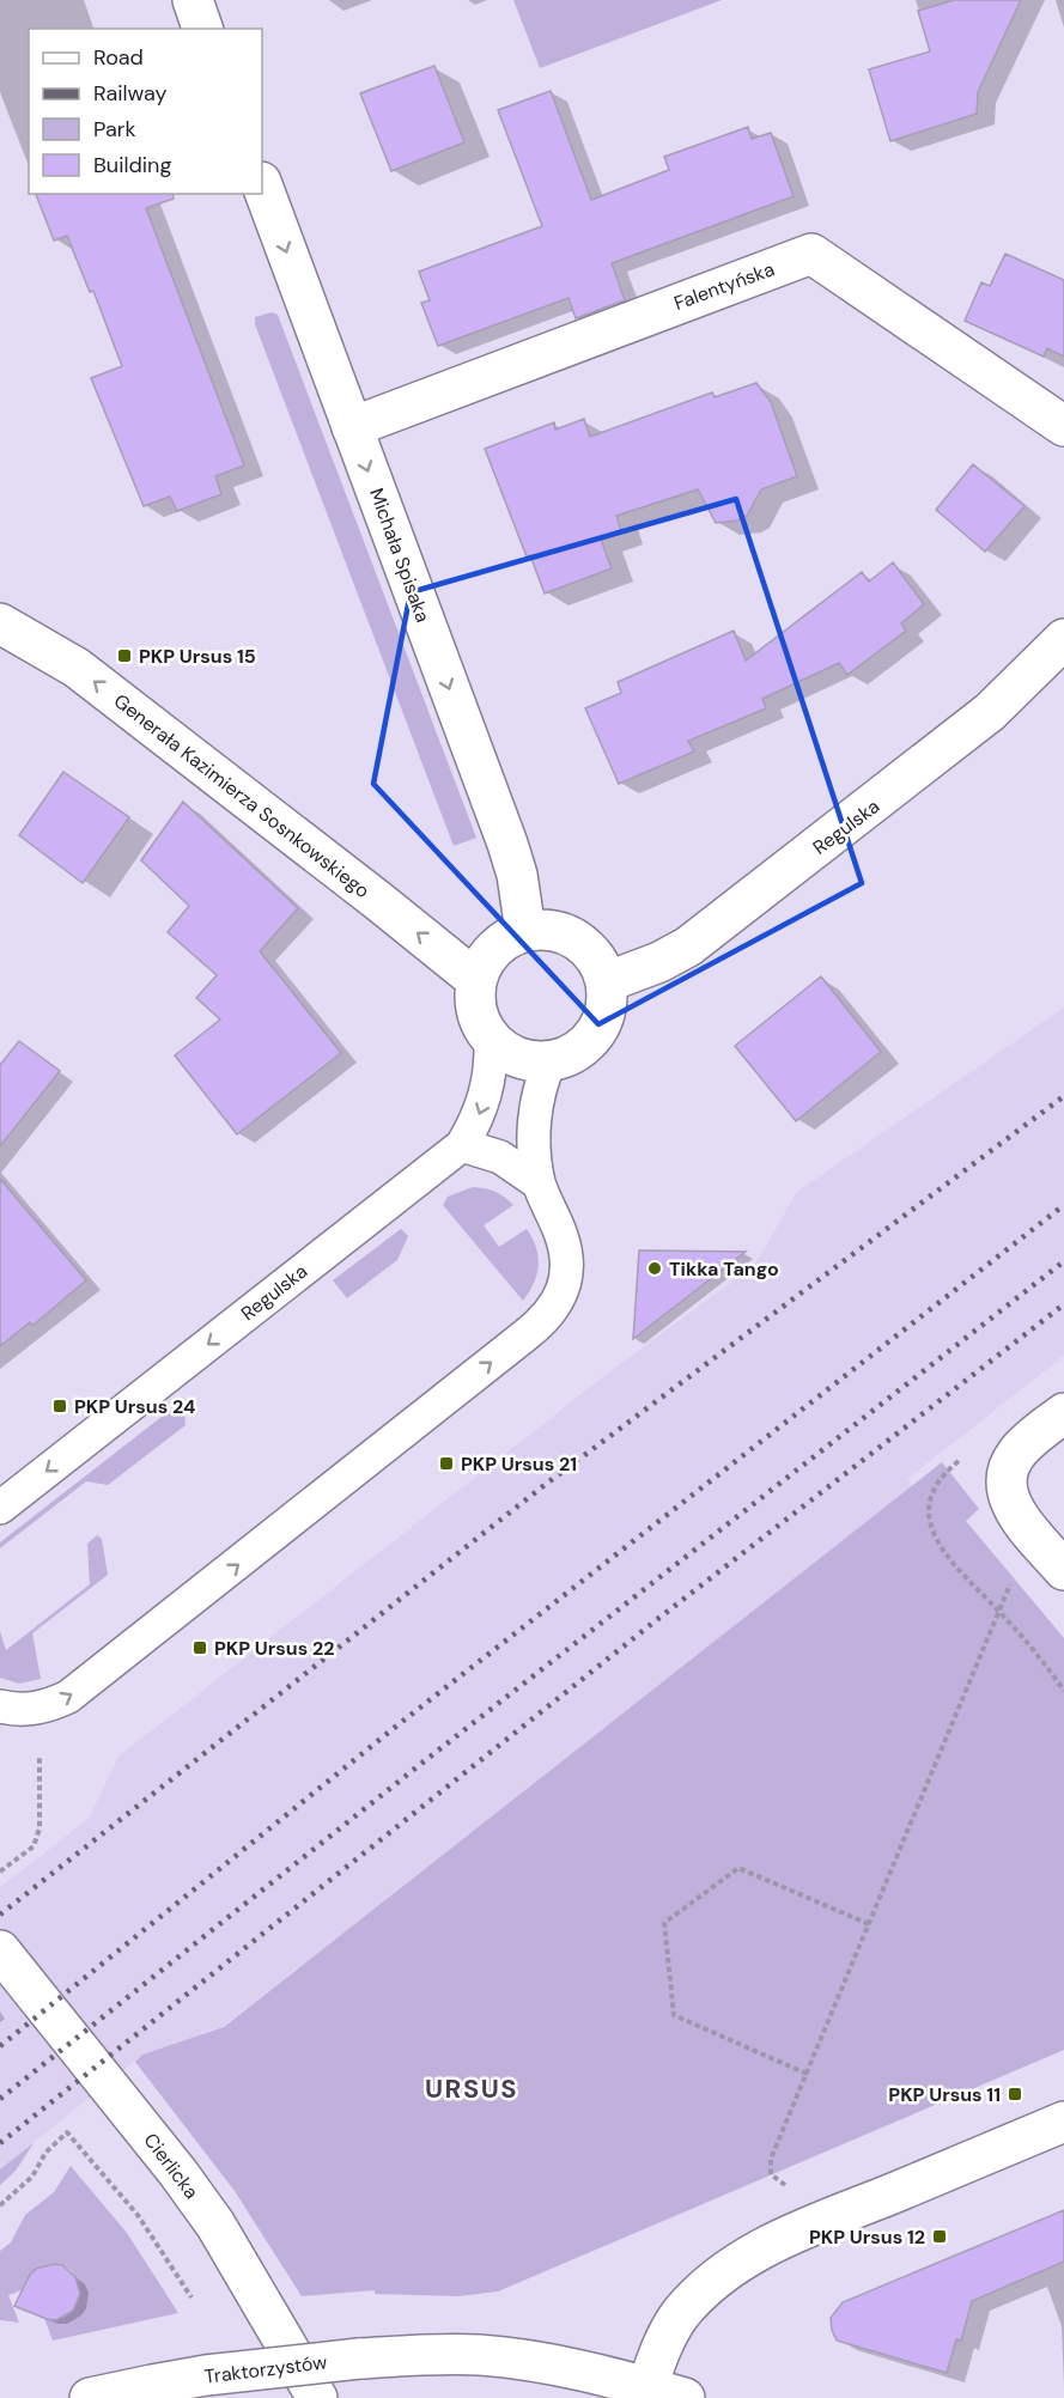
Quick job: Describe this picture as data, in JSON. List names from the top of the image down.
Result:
{
  "streets": {
    "street": [
      "Falentyńska",
      "Michała Spisaka",
      "Generała Kazimierza Sosnkowskiego",
      "Regulska",
      "Cierlicka",
      "Traktorzystów"
    ]
  },
  "crossings": [
    ["Falentyńska", "Michała Spisaka"],
    ["Michała Spisaka", "Generała Kazimierza Sosnkowskiego"],
    ["Michała Spisaka", "Regulska"],
    ["Generała Kazimierza Sosnkowskiego", "Regulska"]
  ],
  "one_way": ["Michała Spisaka", "Generała Kazimierza Sosnkowskiego", "Regulska"],
  "districts": ["URSUS"],
  "places": {
    "transit": [
      "PKP Ursus 15",
      "PKP Ursus 24",
      "PKP Ursus 21",
      "PKP Ursus 22",
      "PKP Ursus 11",
      "PKP Ursus 12"
    ],
    "other": ["Tikka Tango"]
  },
  "legend": [
    "Road",
    "Railway",
    "Park",
    "Building"
  ]
}
